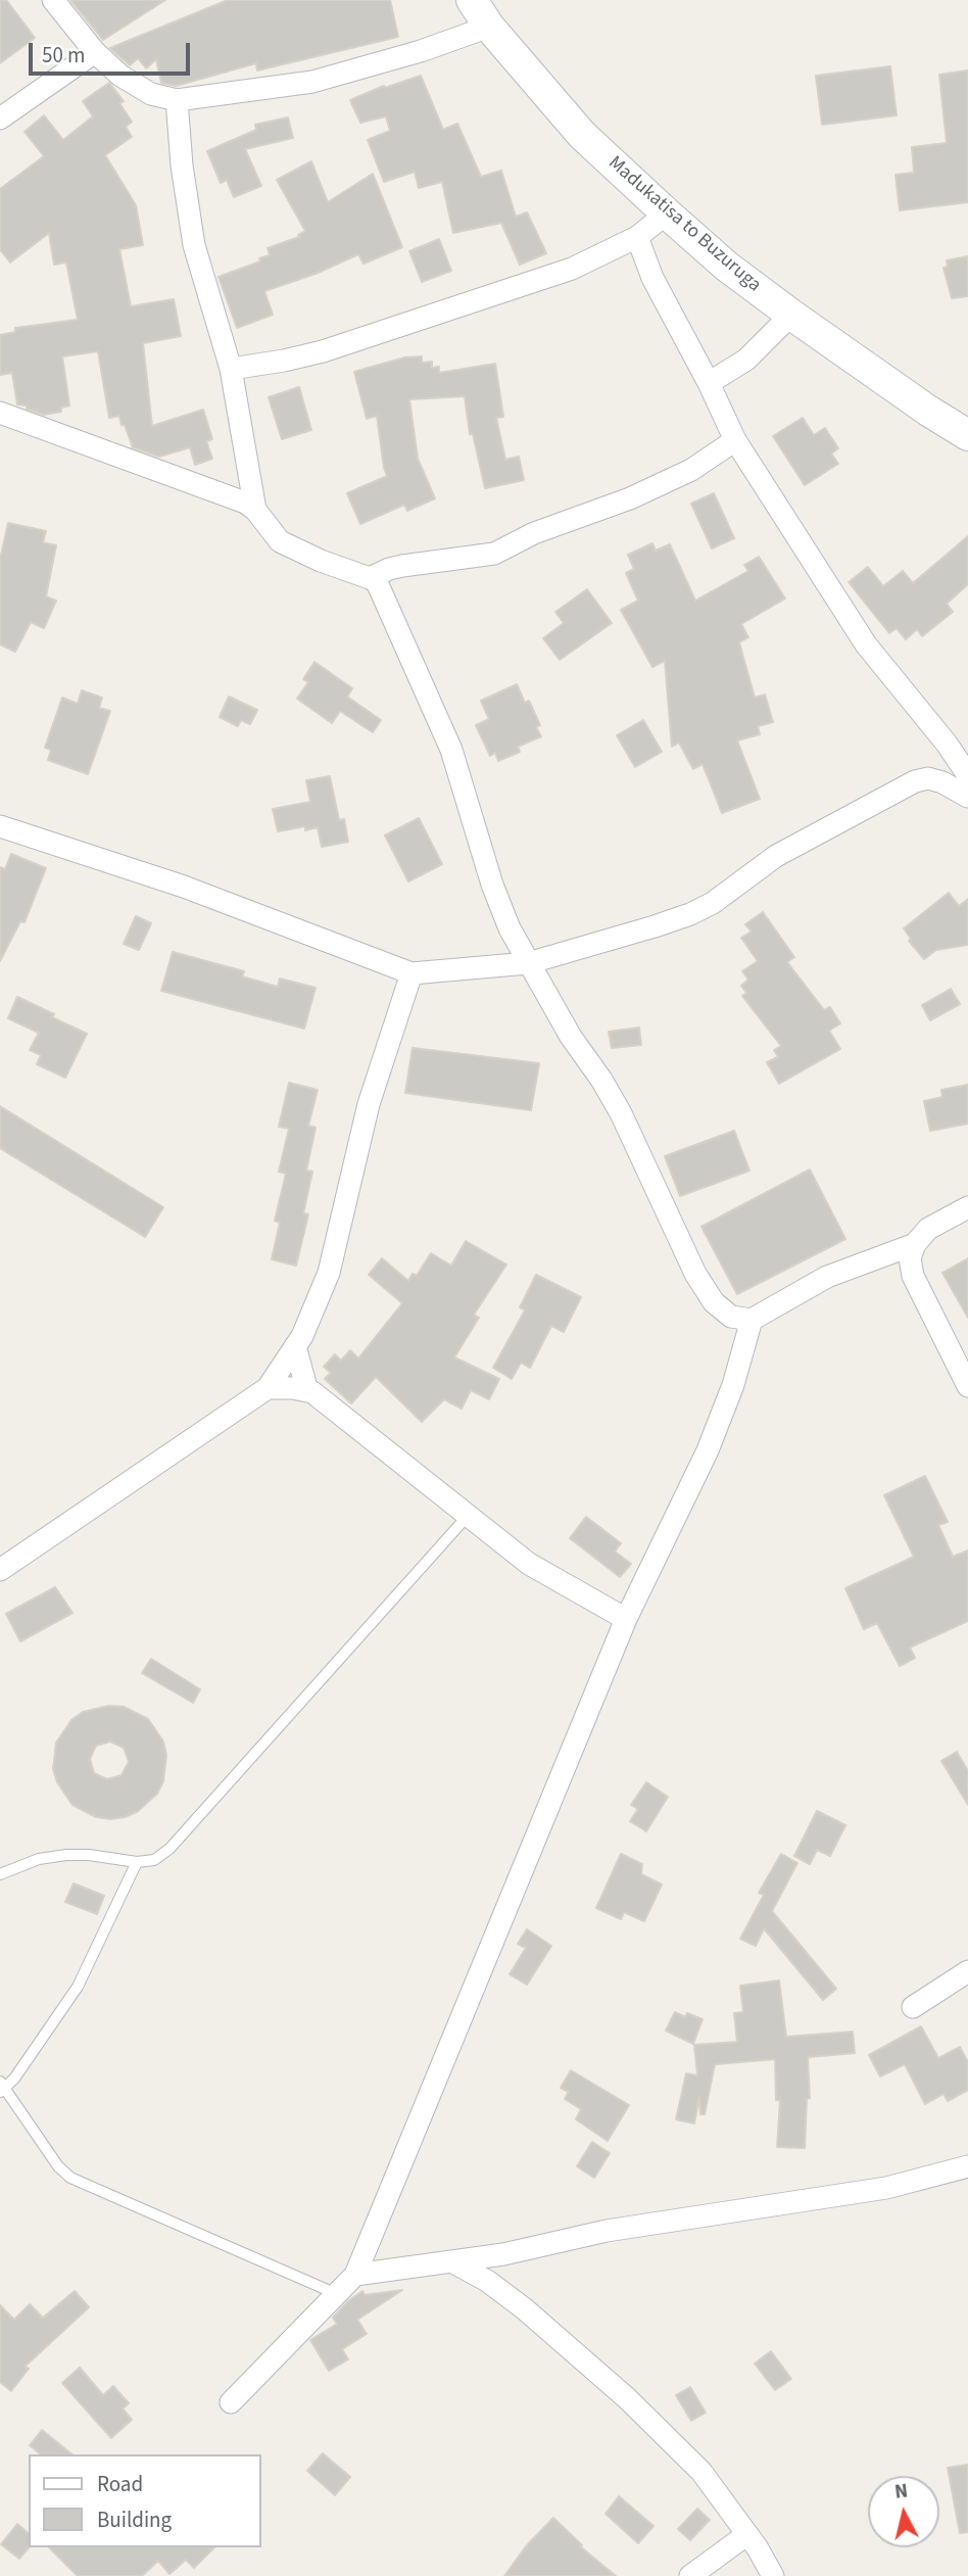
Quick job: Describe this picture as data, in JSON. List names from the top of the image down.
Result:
{
  "streets": {
    "main road": ["Madukatisa to Buzuruga"]
  },
  "legend": ["Road", "Building"],
  "scale_bar": "50 m",
  "north": "top"
}
